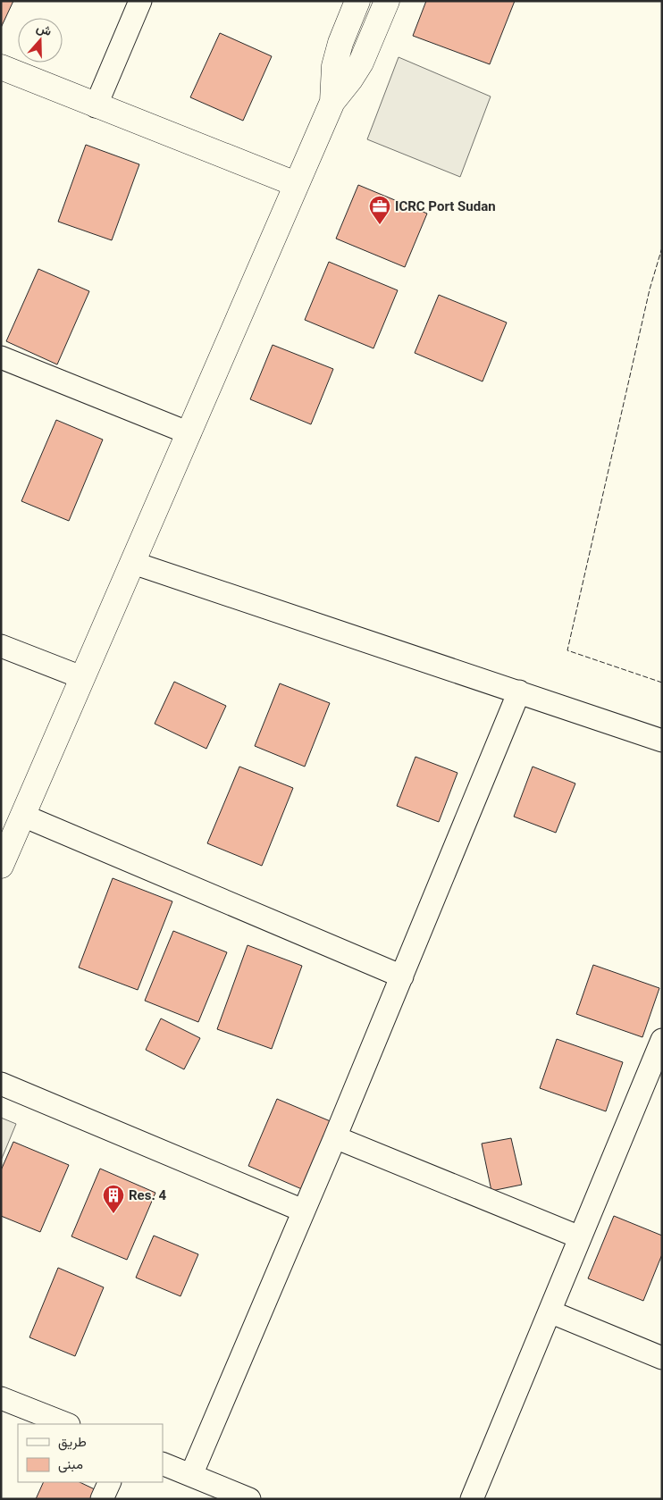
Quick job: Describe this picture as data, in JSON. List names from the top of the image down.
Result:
{
  "places": {
    "office": ["ICRC Port Sudan"],
    "building": ["Res. 4"]
  },
  "legend": ["طريق", "مبنى"],
  "north": "top"
}
